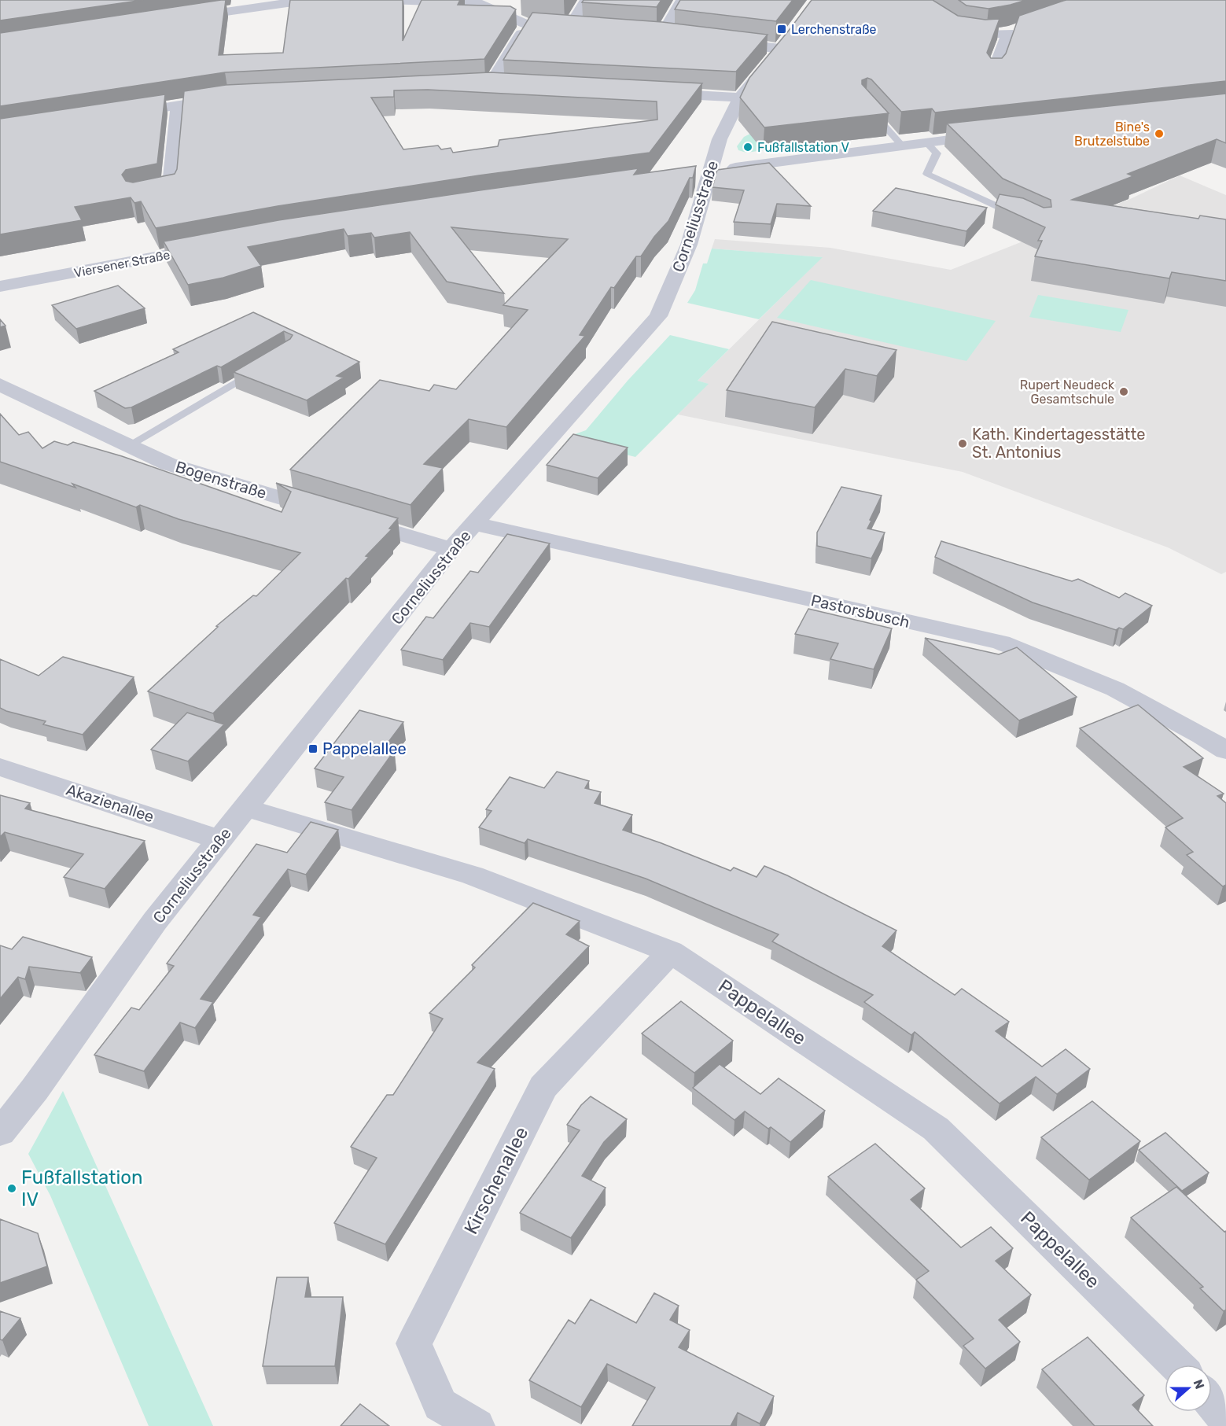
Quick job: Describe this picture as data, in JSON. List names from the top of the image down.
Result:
{
  "streets": {
    "street": [
      "Corneliusstraße",
      "Viersener Straße",
      "Bogenstraße",
      "Pastorsbusch",
      "Akazienallee",
      "Pappelallee",
      "Kirschenallee"
    ]
  },
  "crossings": [
    ["Corneliusstraße", "Bogenstraße"],
    ["Corneliusstraße", "Pastorsbusch"],
    ["Corneliusstraße", "Akazienallee"],
    ["Corneliusstraße", "Pappelallee"],
    ["Pappelallee", "Kirschenallee"]
  ],
  "places": {
    "transit": ["Lerchenstraße", "Pappelallee"],
    "other": [
      "Bine's Brutzelstube",
      "Fußfallstation V",
      "Rupert Neudeck Gesamtschule",
      "Kath. Kindertagesstätte St. Antonius",
      "Fußfallstation IV"
    ]
  },
  "north": "right"
}
